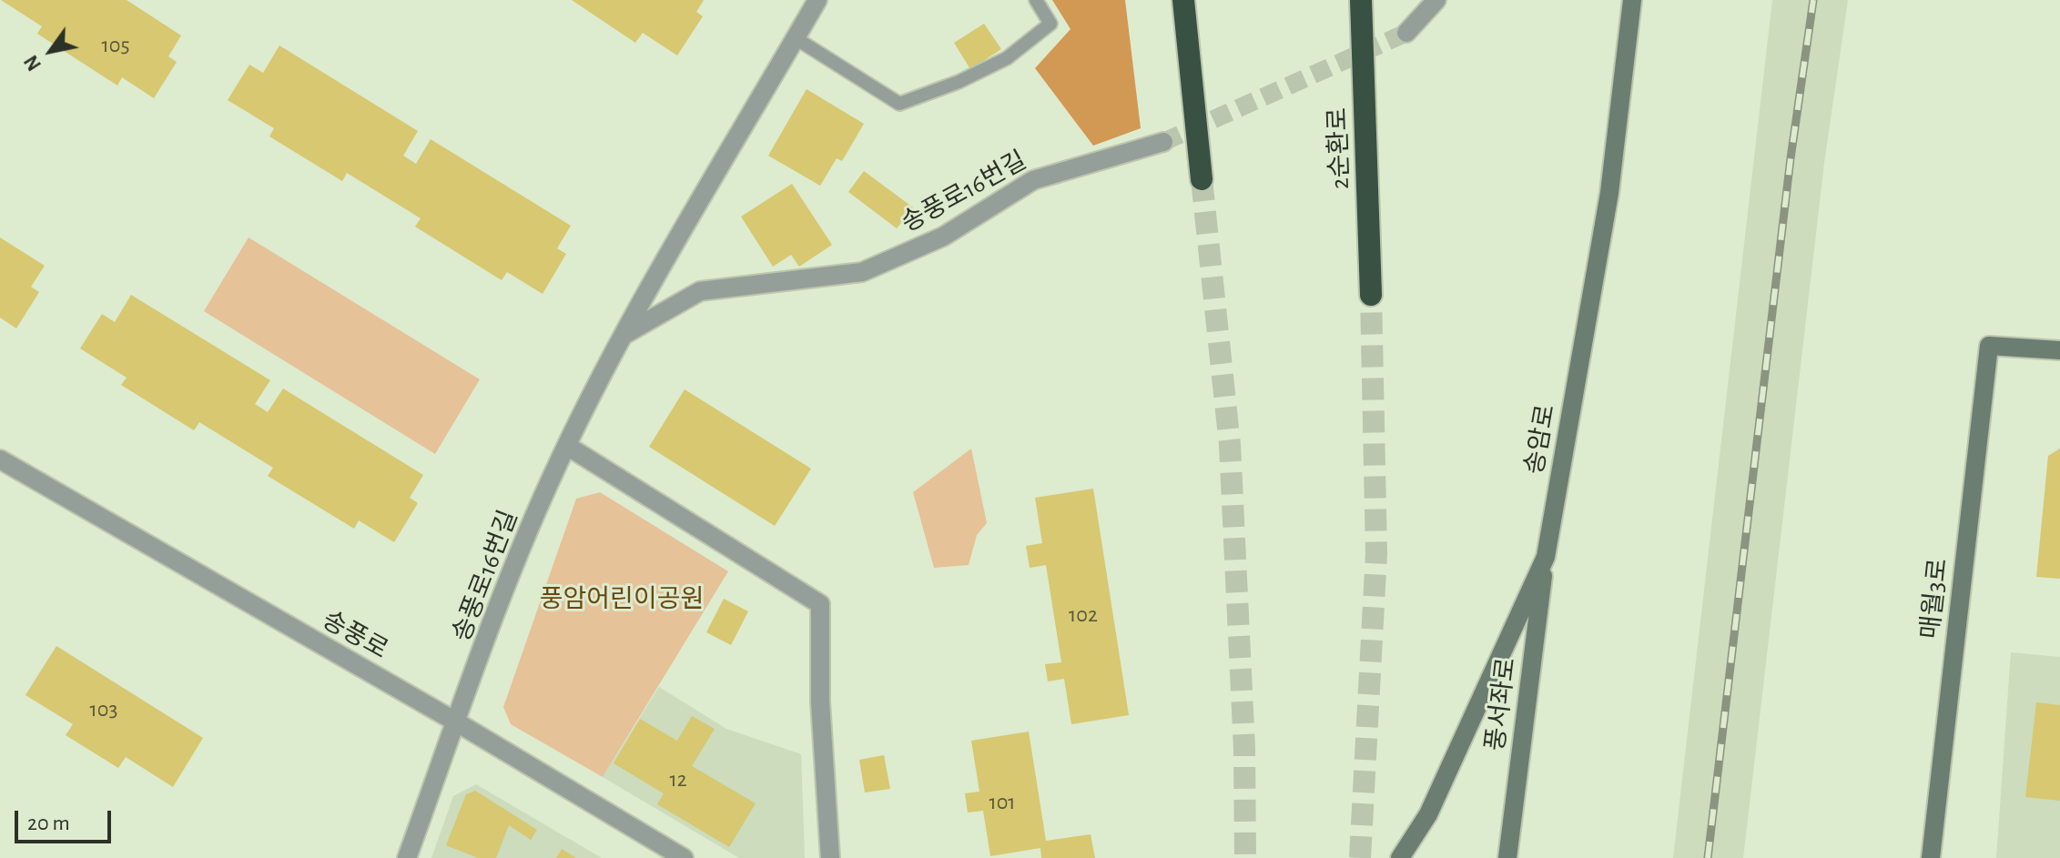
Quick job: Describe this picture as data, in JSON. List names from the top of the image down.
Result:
{
  "streets": {
    "highway": ["2순환로"],
    "street": [
      "송풍로16번길",
      "송암로",
      "매월3로",
      "송풍로",
      "풍서좌로"
    ]
  },
  "crossings": [
    ["송풍로16번길", "송풍로"],
    ["송암로", "풍서좌로"]
  ],
  "parks": ["풍암어린이공원"],
  "house_numbers": [
    "105",
    "102",
    "103",
    "12",
    "101"
  ],
  "scale_bar": "20 m",
  "north": "bottom left"
}
